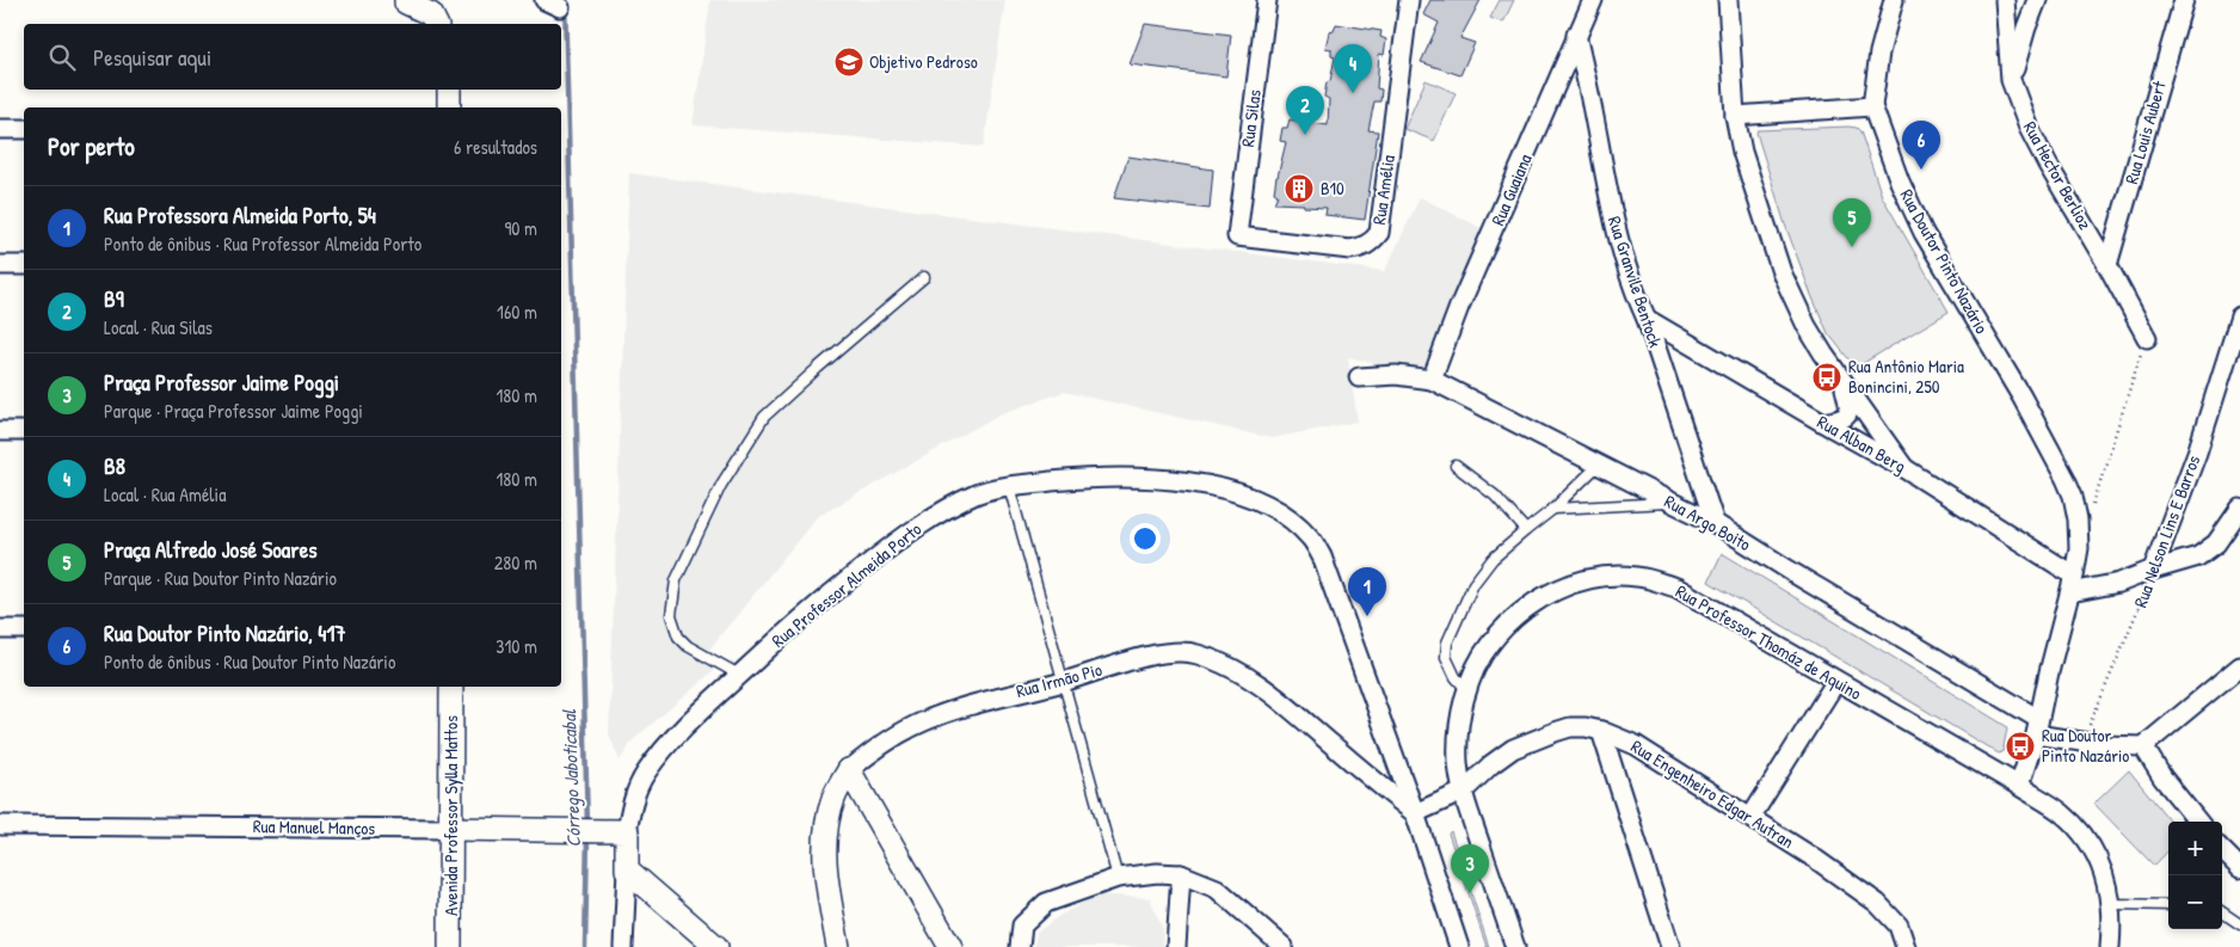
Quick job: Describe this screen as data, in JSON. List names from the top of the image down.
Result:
{
  "streets": {
    "street": [
      "Rua Silas",
      "Rua Louis Aubert",
      "Rua Hector Berlioz",
      "Rua Amélia",
      "Rua Guaiana",
      "Rua Doutor Pinto Nazário",
      "Rua Granvile Bentock",
      "Rua Alban Berg",
      "Rua Argo Boito",
      "Rua Nelson Lins E Barros",
      "Rua Professor Almeida Porto",
      "Rua Professor Thomáz de Aquino",
      "Rua Irmão Pio",
      "Rua Engenheiro Edgar Autran",
      "Avenida Professor Sylla Mattos",
      "Rua Manuel Manços"
    ]
  },
  "crossings": [
    ["Rua Silas", "Rua Amélia"],
    ["Rua Louis Aubert", "Rua Hector Berlioz"],
    ["Rua Guaiana", "Rua Granvile Bentock"],
    ["Rua Guaiana", "Rua Argo Boito"],
    ["Rua Doutor Pinto Nazário", "Rua Alban Berg"],
    ["Rua Doutor Pinto Nazário", "Rua Argo Boito"],
    ["Rua Doutor Pinto Nazário", "Rua Professor Thomáz de Aquino"],
    ["Rua Granvile Bentock", "Rua Alban Berg"],
    ["Rua Granvile Bentock", "Rua Argo Boito"],
    ["Rua Professor Almeida Porto", "Rua Irmão Pio"],
    ["Rua Professor Almeida Porto", "Rua Manuel Manços"],
    ["Rua Professor Thomáz de Aquino", "Rua Engenheiro Edgar Autran"],
    ["Avenida Professor Sylla Mattos", "Rua Manuel Manços"]
  ],
  "water": ["Córrego Jaboticabal"],
  "places": {
    "school or university": ["Objetivo Pedroso"],
    "building": ["B10"],
    "bus stop": ["Rua Antônio Maria Bonincini, 250", "Rua Doutor Pinto Nazário"]
  },
  "page": {
    "search": "Pesquisar aqui",
    "pins": [
      "4",
      "2",
      "6",
      "5",
      "1",
      "3"
    ],
    "heading": ["Por perto", "6 resultados"],
    "list": [
      {
        "mark": "1",
        "name": "Rua Professora Almeida Porto, 54",
        "note": "Ponto de ônibus · Rua Professor Almeida Porto",
        "value": "90 m"
      },
      {
        "mark": "2",
        "name": "B9",
        "note": "Local · Rua Silas",
        "value": "160 m"
      },
      {
        "mark": "3",
        "name": "Praça Professor Jaime Poggi",
        "note": "Parque · Praça Professor Jaime Poggi",
        "value": "180 m"
      },
      {
        "mark": "4",
        "name": "B8",
        "note": "Local · Rua Amélia",
        "value": "180 m"
      },
      {
        "mark": "5",
        "name": "Praça Alfredo José Soares",
        "note": "Parque · Rua Doutor Pinto Nazário",
        "value": "280 m"
      },
      {
        "mark": "6",
        "name": "Rua Doutor Pinto Nazário, 417",
        "note": "Ponto de ônibus · Rua Doutor Pinto Nazário",
        "value": "310 m"
      }
    ],
    "map_buttons": ["+", "−"]
  }
}
